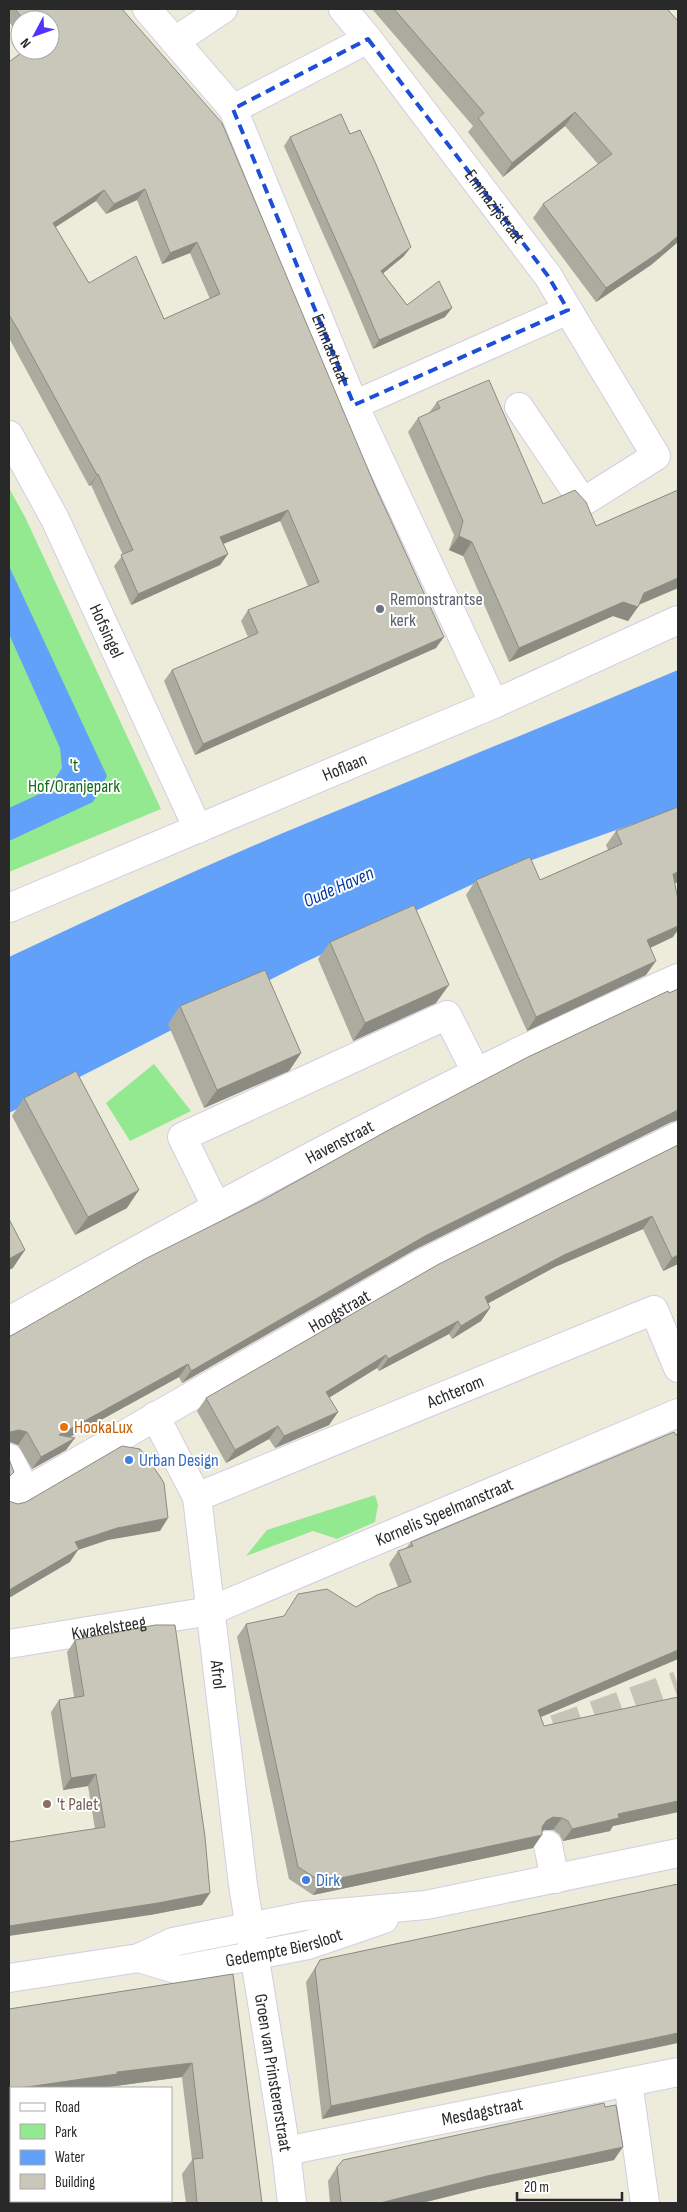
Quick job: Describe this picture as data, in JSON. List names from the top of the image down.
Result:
{
  "streets": {
    "street": [
      "Emmazijstraat",
      "Emmastraat",
      "Hofsingel",
      "Hoflaan",
      "Havenstraat",
      "Hoogstraat",
      "Achterom",
      "Kornelis Speelmanstraat",
      "Kwakelsteeg",
      "Afrol",
      "Gedempte Biersloot",
      "Groen van Prinstererstraat",
      "Mesdagstraat"
    ]
  },
  "crossings": [
    ["Emmastraat", "Hoflaan"],
    ["Hofsingel", "Hoflaan"],
    ["Hoogstraat", "Afrol"],
    ["Achterom", "Afrol"],
    ["Kornelis Speelmanstraat", "Kwakelsteeg"],
    ["Kornelis Speelmanstraat", "Afrol"],
    ["Kwakelsteeg", "Afrol"],
    ["Afrol", "Gedempte Biersloot"],
    ["Afrol", "Groen van Prinstererstraat"],
    ["Gedempte Biersloot", "Groen van Prinstererstraat"],
    ["Groen van Prinstererstraat", "Mesdagstraat"]
  ],
  "water": ["Oude Haven"],
  "parks": ["'t Hof/Oranjepark"],
  "places": [
    "Remonstrantse kerk",
    "HookaLux",
    "Urban Design",
    "'t Palet",
    "Dirk"
  ],
  "legend": [
    "Road",
    "Park",
    "Water",
    "Building"
  ],
  "scale_bar": "20 m",
  "north": "bottom left"
}
